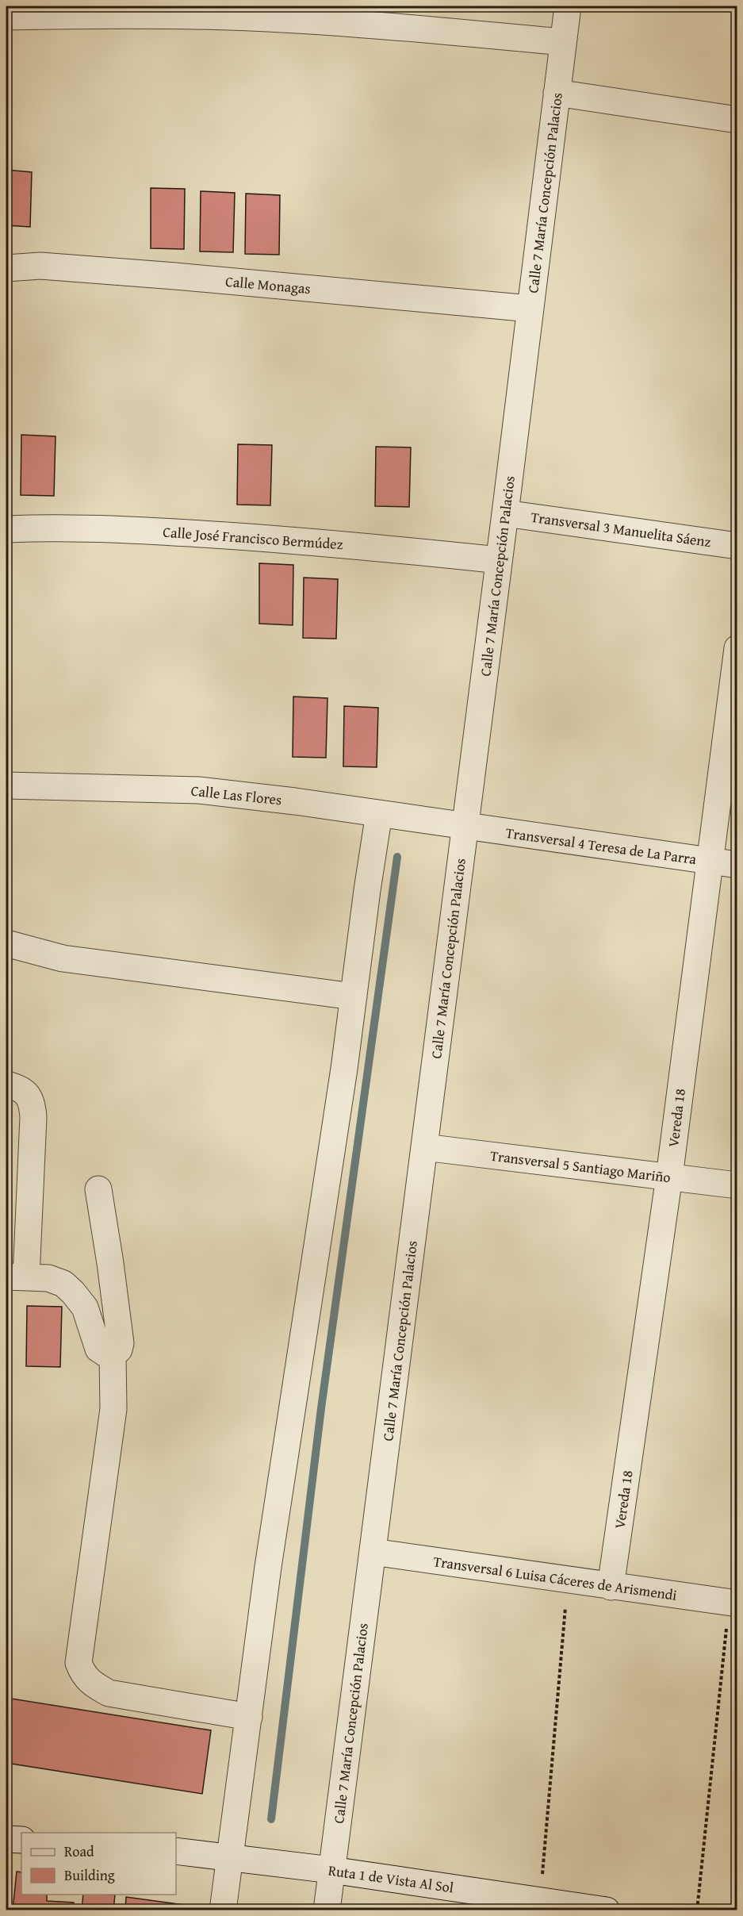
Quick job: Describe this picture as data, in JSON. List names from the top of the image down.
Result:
{
  "streets": {
    "street": [
      "Calle 7 María Concepción Palacios",
      "Calle Monagas",
      "Transversal 3 Manuelita Sáenz",
      "Calle José Francisco Bermúdez",
      "Calle Las Flores",
      "Transversal 4 Teresa de La Parra",
      "Vereda 18",
      "Transversal 5 Santiago Mariño",
      "Transversal 6 Luisa Cáceres de Arismendi",
      "Ruta 1 de Vista Al Sol"
    ]
  },
  "crossings": [
    ["Calle 7 María Concepción Palacios", "Calle Monagas"],
    ["Calle 7 María Concepción Palacios", "Transversal 3 Manuelita Sáenz"],
    ["Calle 7 María Concepción Palacios", "Calle José Francisco Bermúdez"],
    ["Calle 7 María Concepción Palacios", "Calle Las Flores"],
    ["Calle 7 María Concepción Palacios", "Transversal 4 Teresa de La Parra"],
    ["Calle 7 María Concepción Palacios", "Transversal 5 Santiago Mariño"],
    ["Calle 7 María Concepción Palacios", "Transversal 6 Luisa Cáceres de Arismendi"],
    ["Calle 7 María Concepción Palacios", "Ruta 1 de Vista Al Sol"],
    ["Calle Las Flores", "Transversal 4 Teresa de La Parra"],
    ["Transversal 4 Teresa de La Parra", "Vereda 18"],
    ["Vereda 18", "Transversal 5 Santiago Mariño"],
    ["Vereda 18", "Transversal 6 Luisa Cáceres de Arismendi"]
  ],
  "legend": ["Road", "Building"]
}
